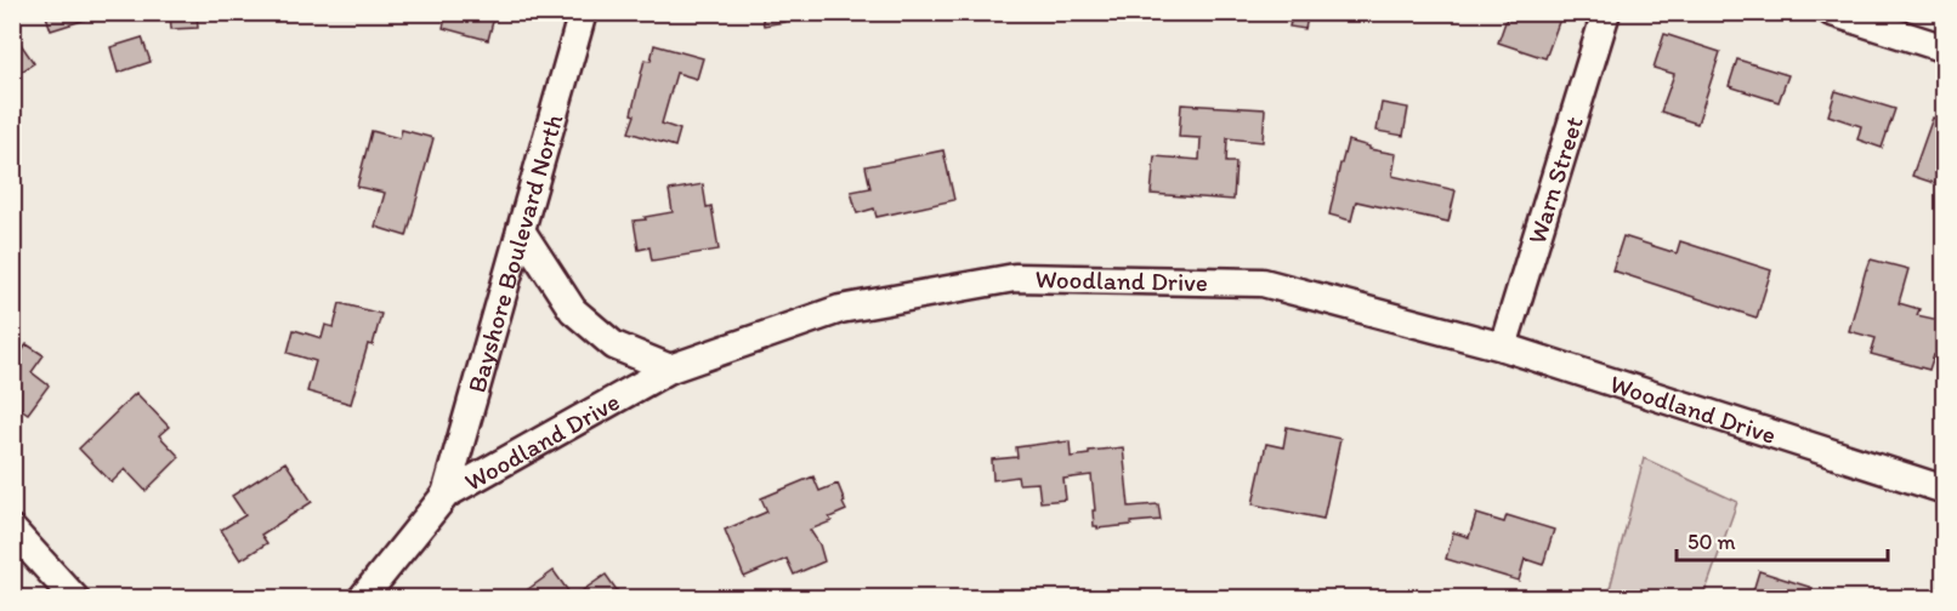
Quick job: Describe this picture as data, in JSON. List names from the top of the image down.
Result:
{
  "streets": {
    "street": ["Warn Street", "Bayshore Boulevard North", "Woodland Drive"]
  },
  "crossings": [
    ["Warn Street", "Woodland Drive"],
    ["Bayshore Boulevard North", "Woodland Drive"]
  ],
  "scale_bar": "50 m"
}
